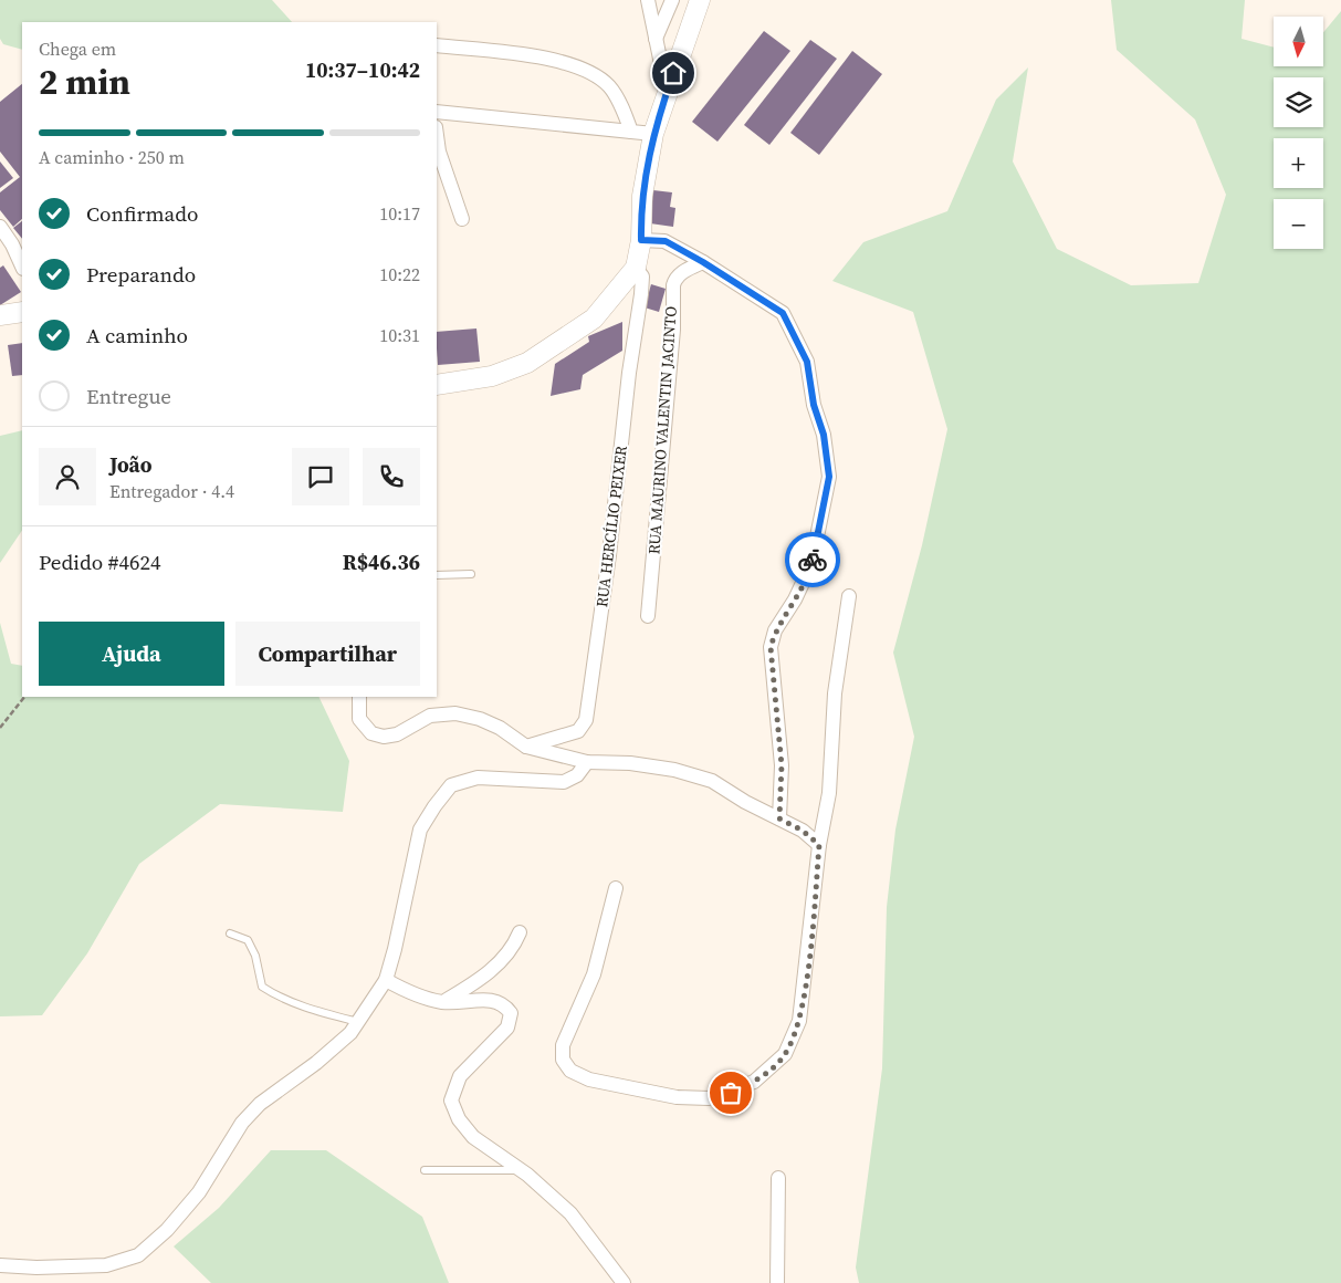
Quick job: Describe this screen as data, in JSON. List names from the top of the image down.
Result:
{
  "streets": {
    "street": ["RUA MAURINO VALENTIN JACINTO", "RUA HERCÍLIO PEIXER"]
  },
  "north": "bottom",
  "page": {
    "map_buttons": ["+", "−"],
    "heading": ["2 min", "Chega em", "10:37–10:42"],
    "panel": [
      "João",
      "Entregador · 4.4",
      "Pedido #4624",
      "R$46.36"
    ],
    "bar": "A caminho · 250 m",
    "list": [
      ["Confirmado", "10:17"],
      ["Preparando", "10:22"],
      ["A caminho", "10:31"],
      "Entregue"
    ],
    "buttons": ["Ajuda", "Compartilhar"]
  }
}
